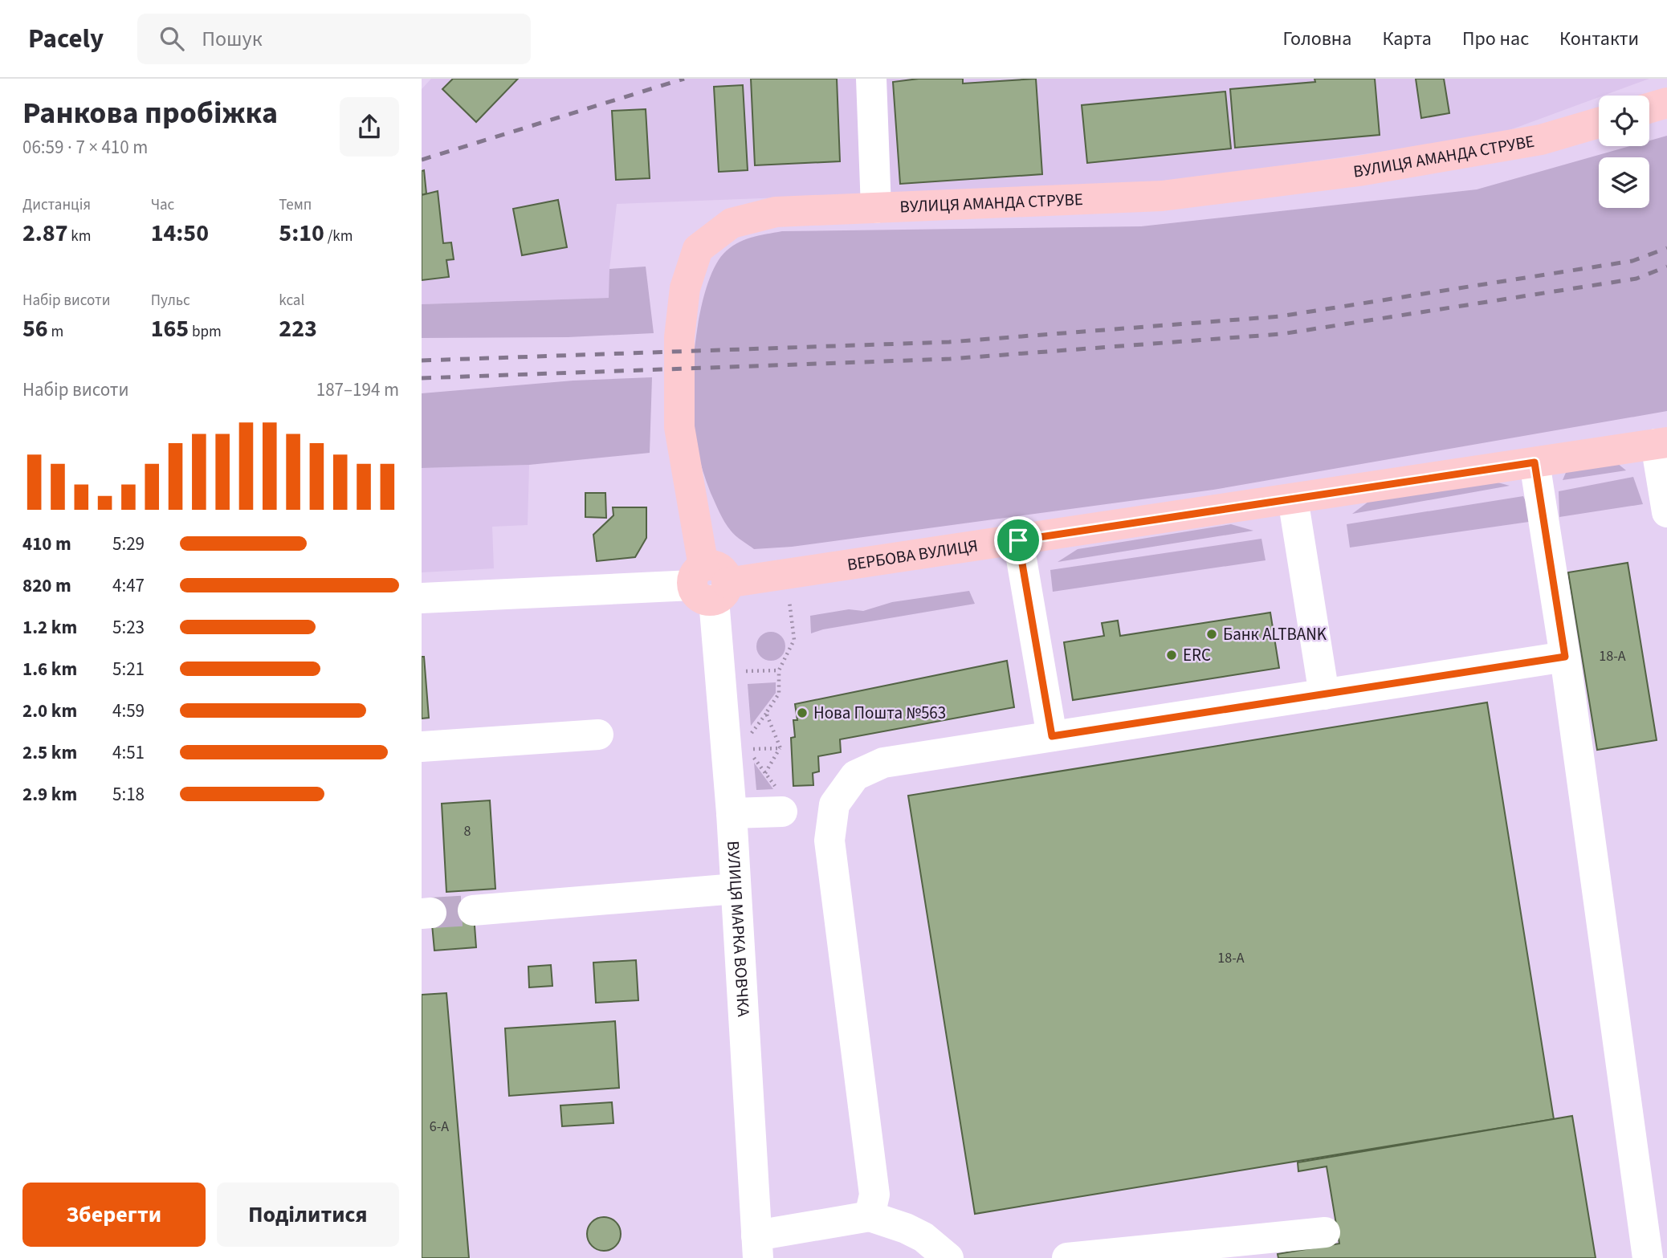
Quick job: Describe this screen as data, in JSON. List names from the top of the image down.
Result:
{
  "streets": {
    "main road": ["ВУЛИЦЯ АМАНДА СТРУВЕ", "ВЕРБОВА ВУЛИЦЯ"],
    "street": ["ВУЛИЦЯ МАРКА ВОВЧКА"]
  },
  "crossings": [
    ["ВУЛИЦЯ АМАНДА СТРУВЕ", "ВЕРБОВА ВУЛИЦЯ"],
    ["ВУЛИЦЯ АМАНДА СТРУВЕ", "ВУЛИЦЯ МАРКА ВОВЧКА"],
    ["ВЕРБОВА ВУЛИЦЯ", "ВУЛИЦЯ МАРКА ВОВЧКА"]
  ],
  "places": ["Банк ALTBANK", "ERC", "Нова Пошта №563"],
  "house_numbers": [
    "18-А",
    "8",
    "18-А",
    "6-А"
  ],
  "page": {
    "header": "Pacely",
    "search": "Пошук",
    "nav": [
      "Головна",
      "Карта",
      "Про нас",
      "Контакти"
    ],
    "heading": ["Ранкова пробіжка", "06:59 · 7 × 410 m"],
    "stats": [
      ["Дистанція", "2.87 km"],
      ["Час", "14:50"],
      ["Темп", "5:10 /km"],
      ["Набір висоти", "56 m"],
      ["Пульс", "165 bpm"],
      ["kcal", "223"]
    ],
    "chart": ["Набір висоти", "187–194 m"],
    "list": [
      {
        "name": "410 m",
        "note": "5:29"
      },
      {
        "name": "820 m",
        "note": "4:47"
      },
      {
        "name": "1.2 km",
        "note": "5:23"
      },
      {
        "name": "1.6 km",
        "note": "5:21"
      },
      {
        "name": "2.0 km",
        "note": "4:59"
      },
      {
        "name": "2.5 km",
        "note": "4:51"
      },
      {
        "name": "2.9 km",
        "note": "5:18"
      }
    ],
    "buttons": ["Зберегти", "Поділитися"]
  }
}
